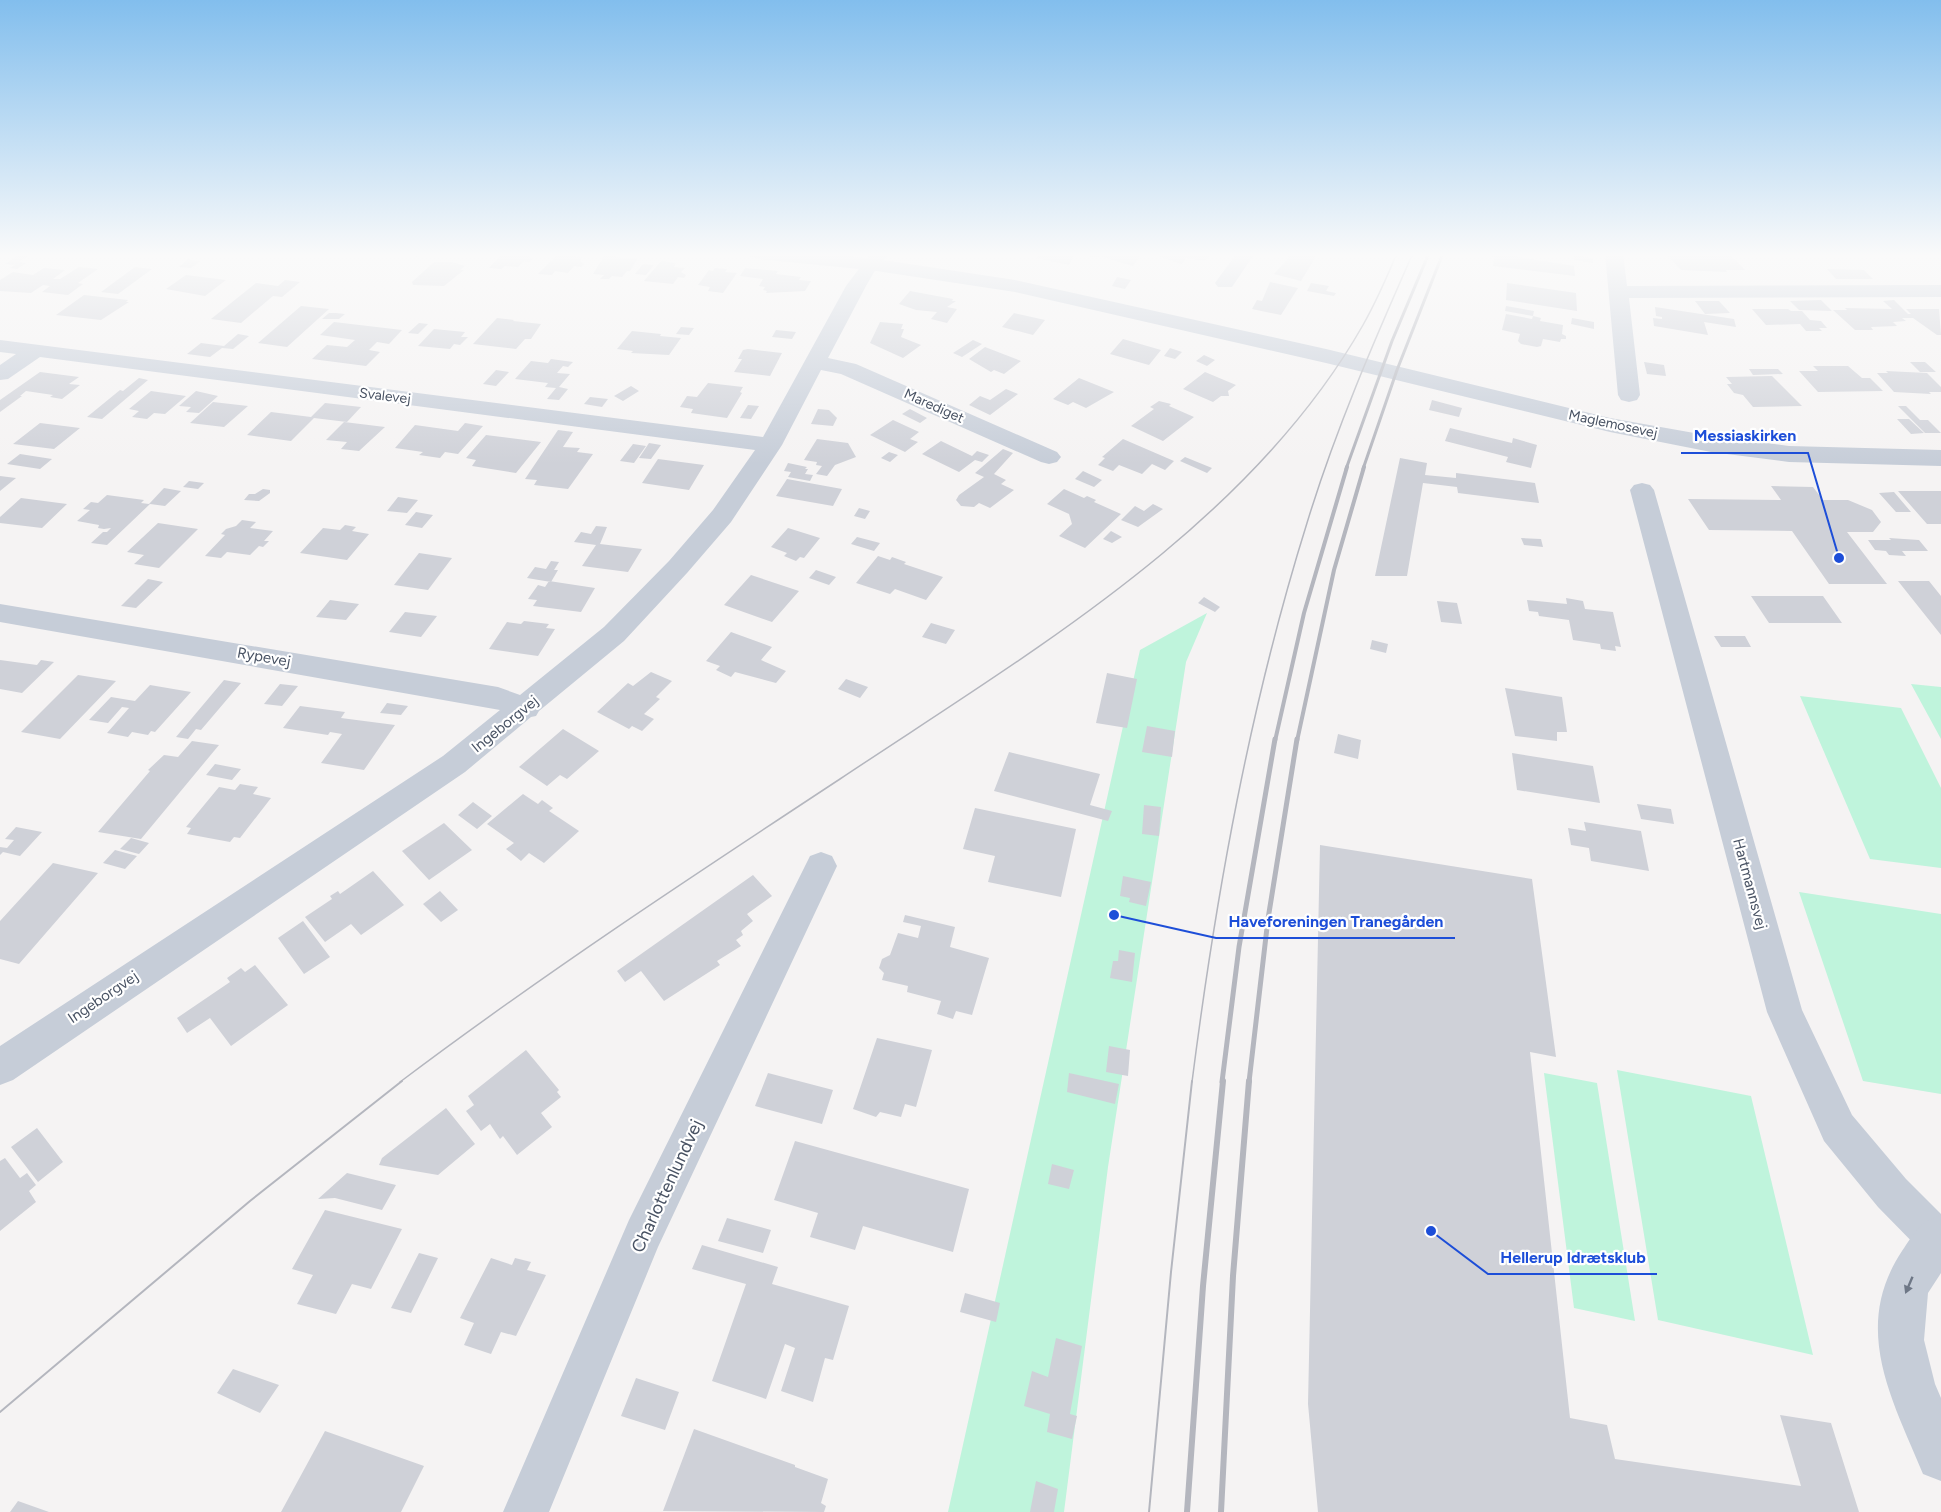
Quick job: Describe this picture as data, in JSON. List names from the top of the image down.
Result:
{
  "streets": {
    "street": [
      "Svalevej",
      "Marediget",
      "Maglemosevej",
      "Rypevej",
      "Ingeborgvej",
      "Hartmannsvej",
      "Charlottenlundvej"
    ]
  },
  "crossings": [
    ["Svalevej", "Ingeborgvej"],
    ["Marediget", "Ingeborgvej"],
    ["Rypevej", "Ingeborgvej"]
  ],
  "places": ["Messiaskirken", "Haveforeningen Tranegården", "Hellerup Idrætsklub"]
}
